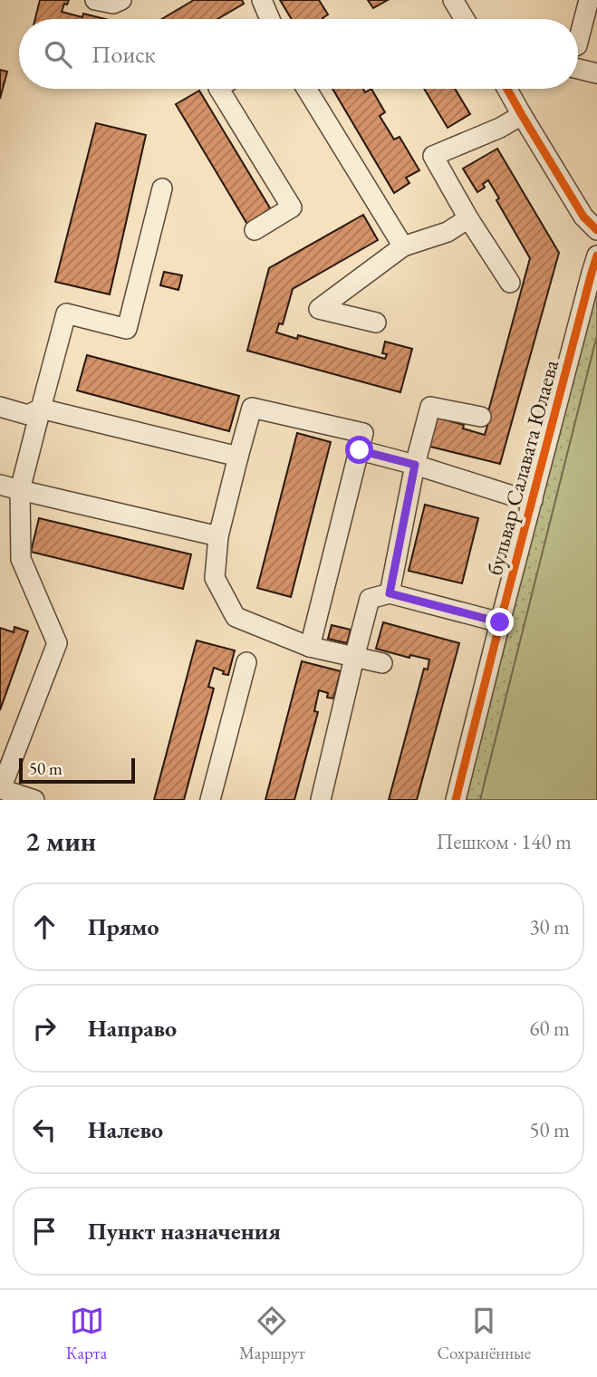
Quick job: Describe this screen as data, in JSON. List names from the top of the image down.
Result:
{
  "streets": {
    "street": ["бульвар Салавата Юлаева"]
  },
  "scale_bar": "50 m",
  "page": {
    "search": "Поиск",
    "scale": "50 m",
    "heading": ["2 мин", "Пешком · 140 m"],
    "list": [
      ["Прямо", "30 m"],
      ["Направо", "60 m"],
      ["Налево", "50 m"],
      "Пункт назначения"
    ],
    "nav": ["Карта", "Маршрут", "Сохранённые"]
  }
}
